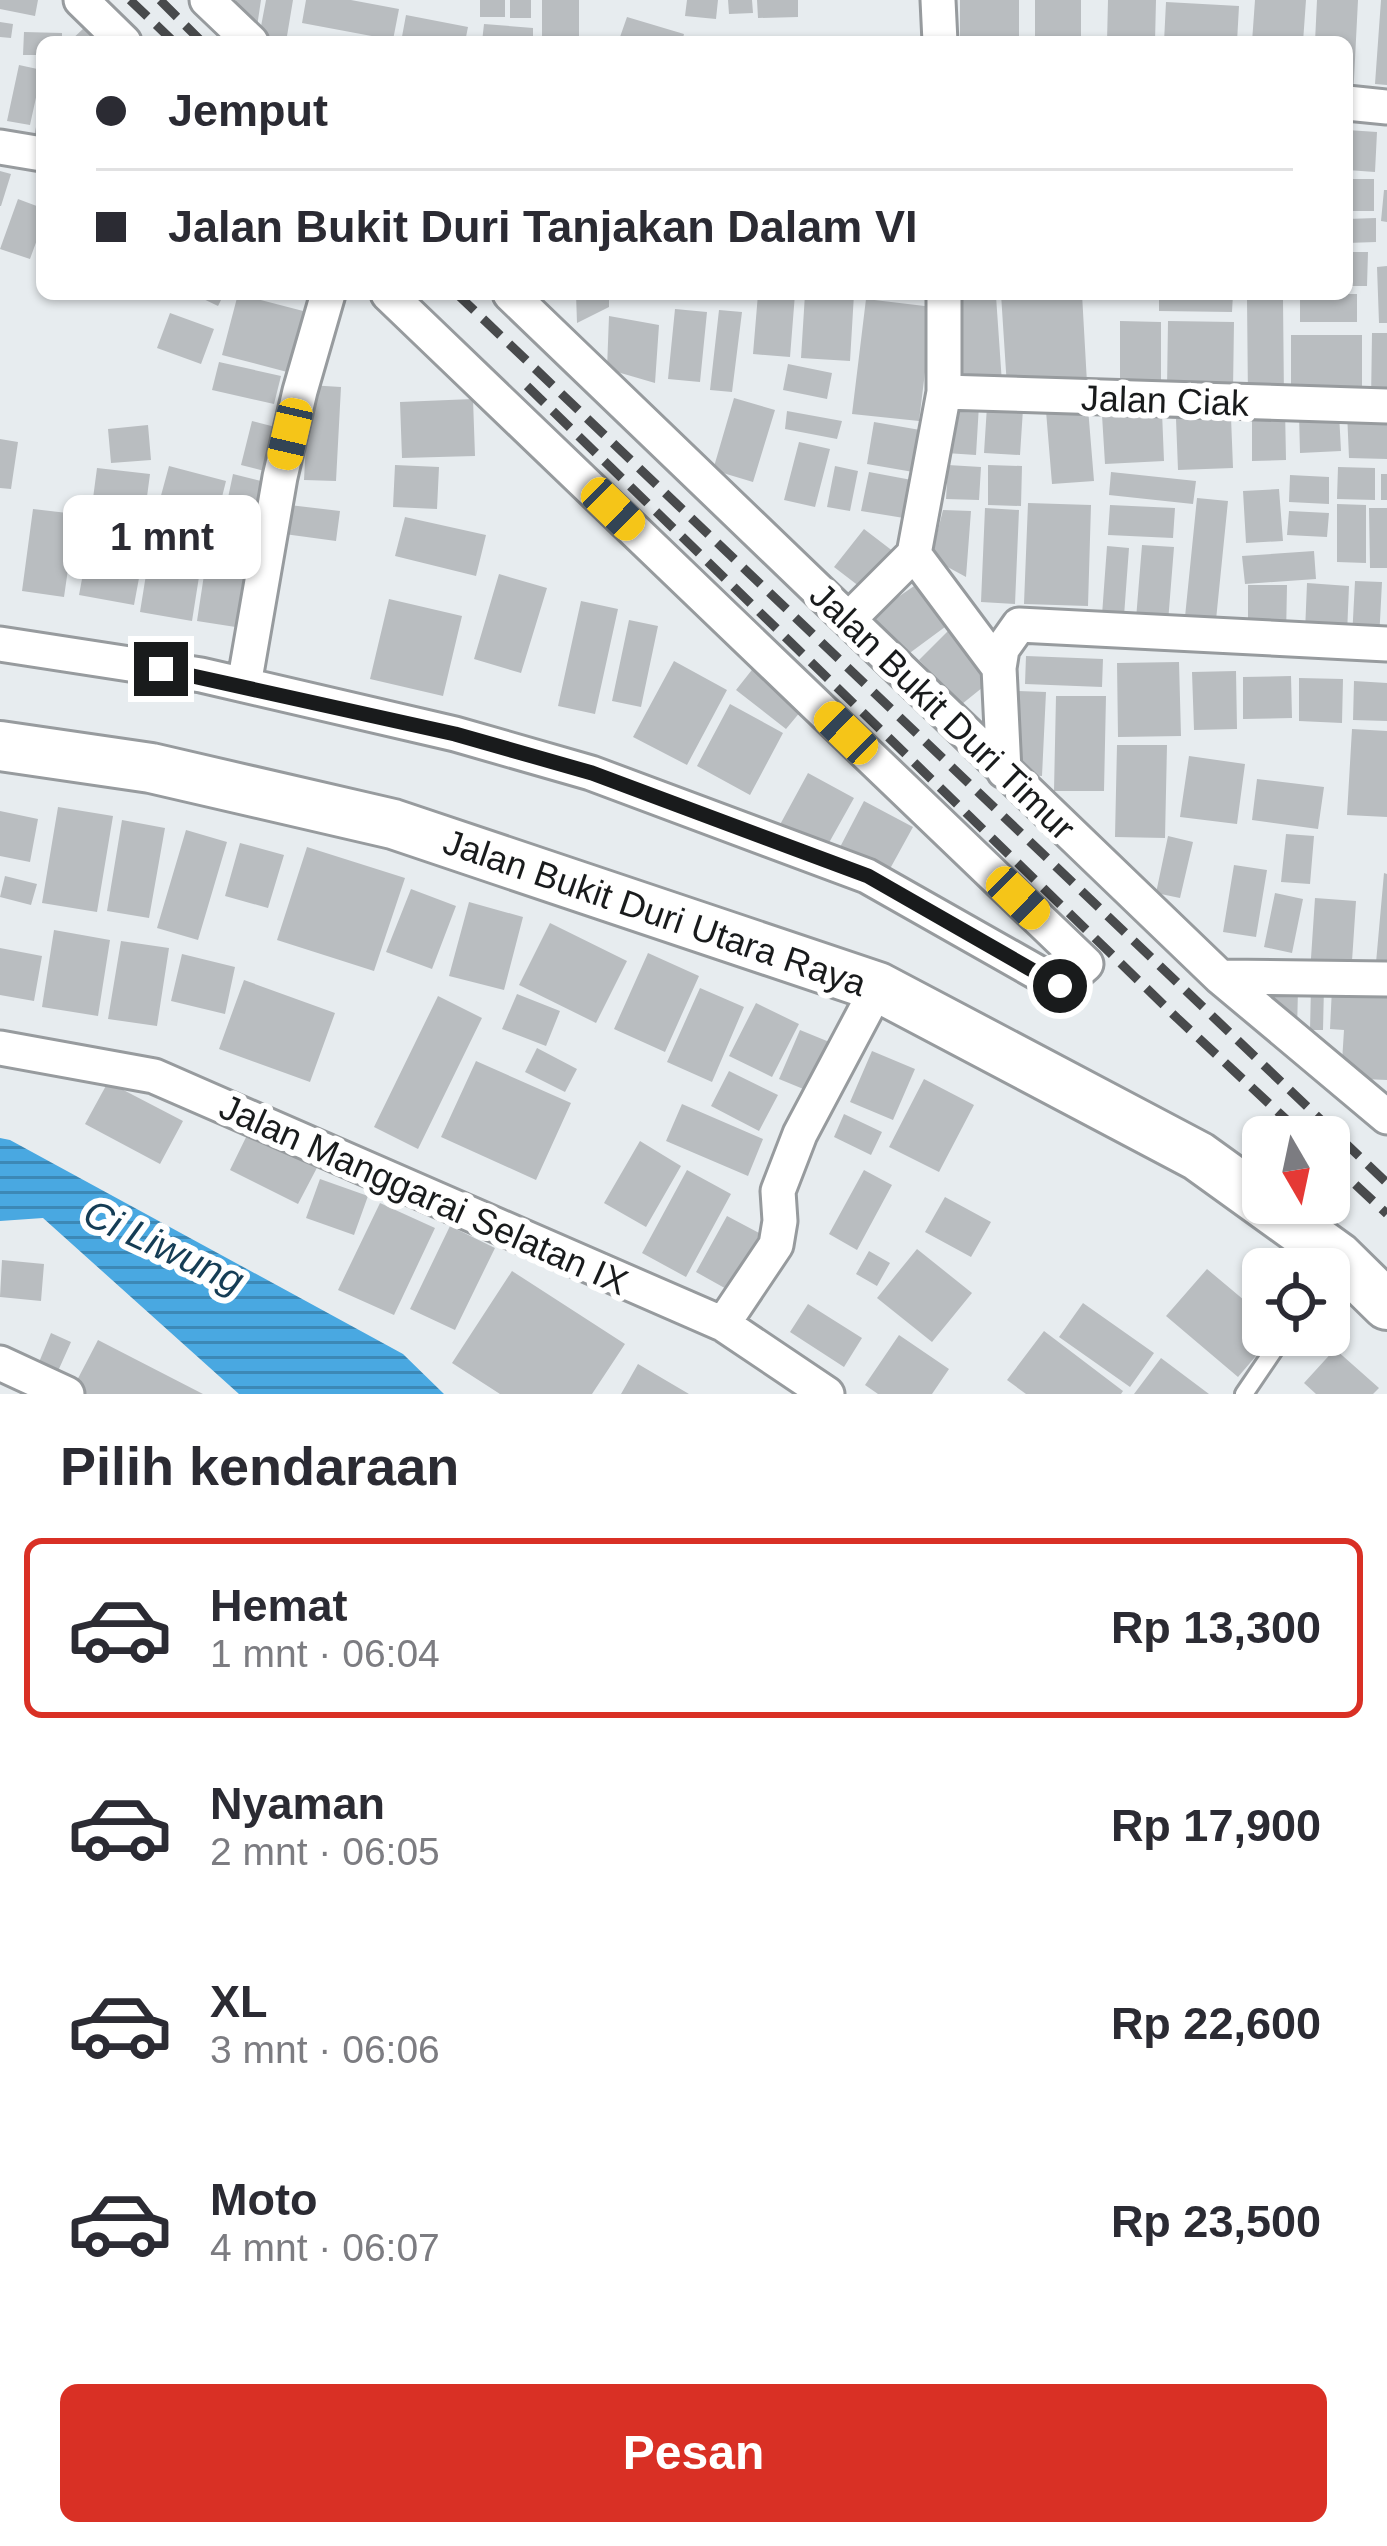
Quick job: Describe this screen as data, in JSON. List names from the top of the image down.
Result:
{
  "streets": {
    "street": [
      "Jalan Ciak",
      "Jalan Bukit Duri Timur",
      "Jalan Bukit Duri Utara Raya",
      "Jalan Manggarai Selatan IX"
    ]
  },
  "water": ["Ci Liwung"],
  "north": "bottom",
  "page": {
    "banner": ["Jemput", "Jalan Bukit Duri Tanjakan Dalam VI"],
    "bubble": "1 mnt",
    "heading": "Pilih kendaraan",
    "list": [
      {
        "name": "Hemat",
        "note": "1 mnt · 06:04",
        "value": "Rp 13,300"
      },
      {
        "name": "Nyaman",
        "note": "2 mnt · 06:05",
        "value": "Rp 17,900"
      },
      {
        "name": "XL",
        "note": "3 mnt · 06:06",
        "value": "Rp 22,600"
      },
      {
        "name": "Moto",
        "note": "4 mnt · 06:07",
        "value": "Rp 23,500"
      }
    ],
    "buttons": "Pesan"
  }
}
